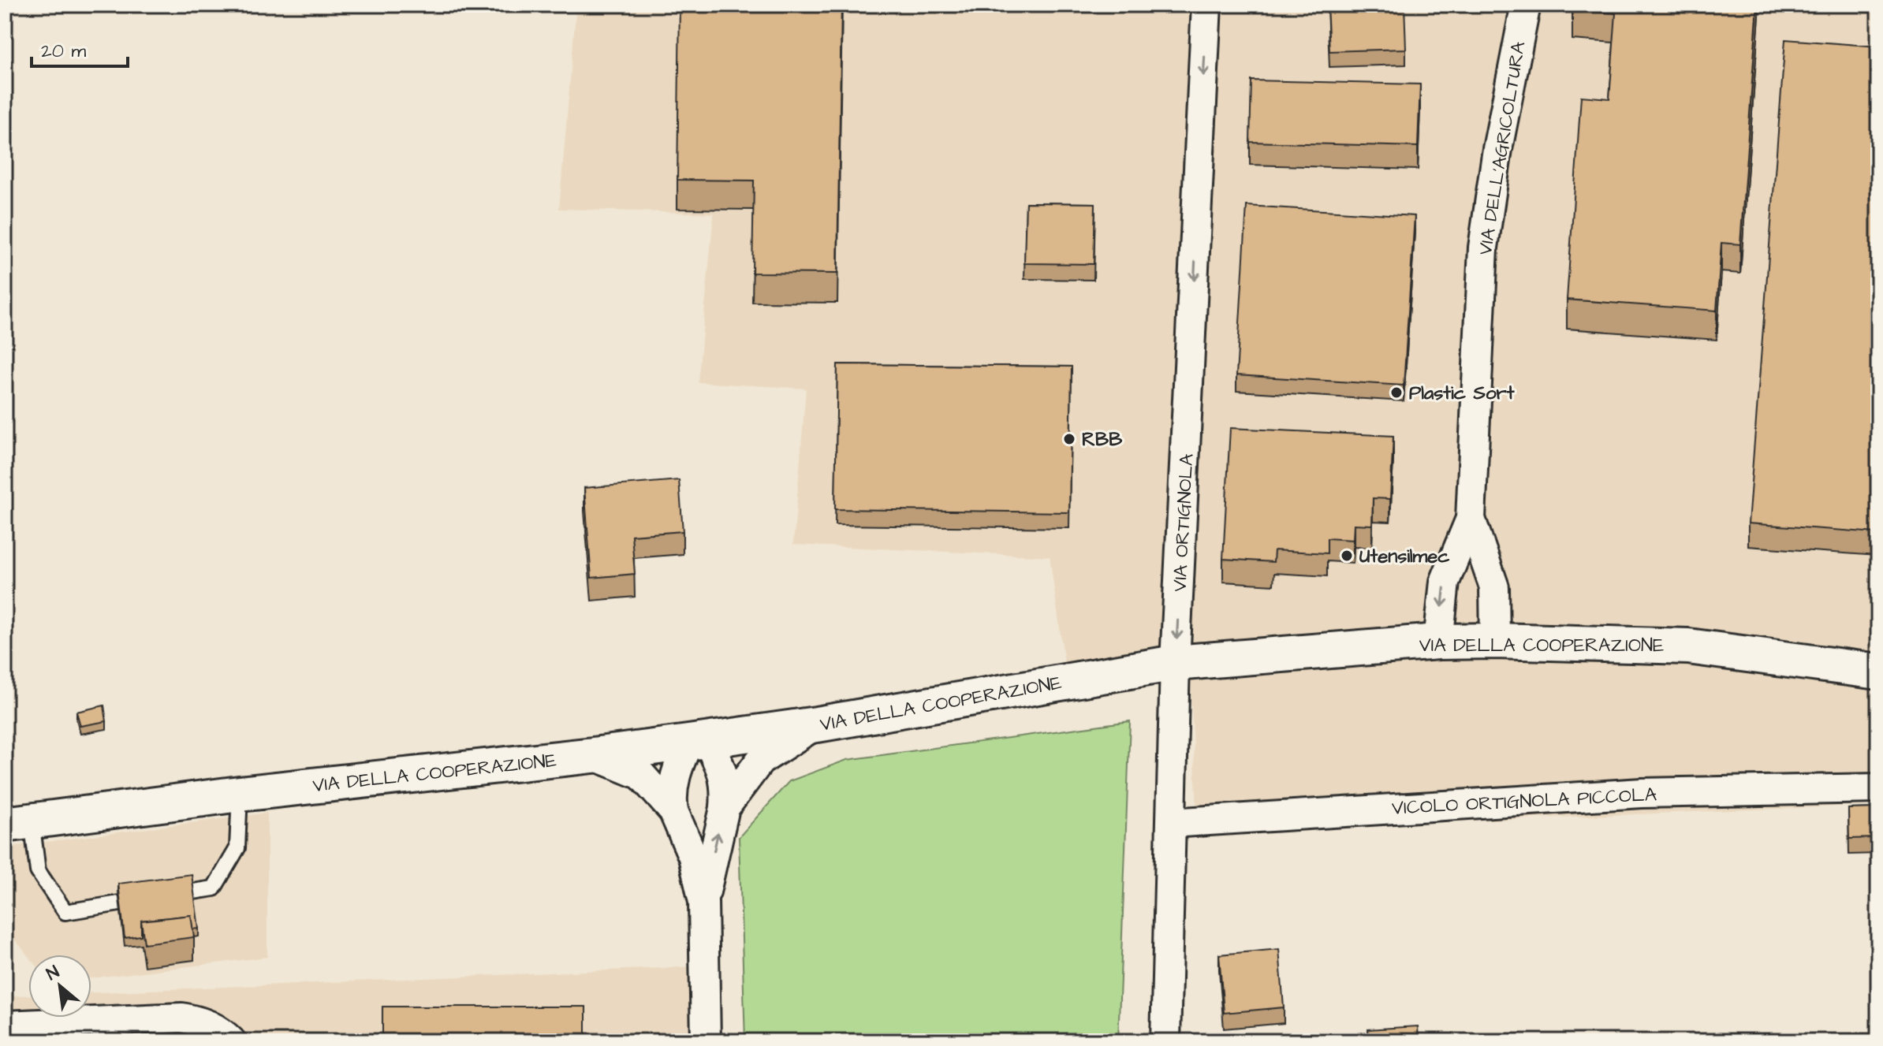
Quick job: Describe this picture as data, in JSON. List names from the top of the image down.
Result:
{
  "streets": {
    "street": [
      "VIA DELL'AGRICOLTURA",
      "VIA ORTIGNOLA",
      "VIA DELLA COOPERAZIONE",
      "VICOLO ORTIGNOLA PICCOLA"
    ]
  },
  "crossings": [
    ["VIA DELL'AGRICOLTURA", "VIA DELLA COOPERAZIONE"],
    ["VIA ORTIGNOLA", "VIA DELLA COOPERAZIONE"],
    ["VIA ORTIGNOLA", "VICOLO ORTIGNOLA PICCOLA"]
  ],
  "one_way": ["VIA ORTIGNOLA"],
  "places": ["Plastic Sort", "RBB", "Utensilmec"],
  "scale_bar": "20 m",
  "north": "top left"
}
